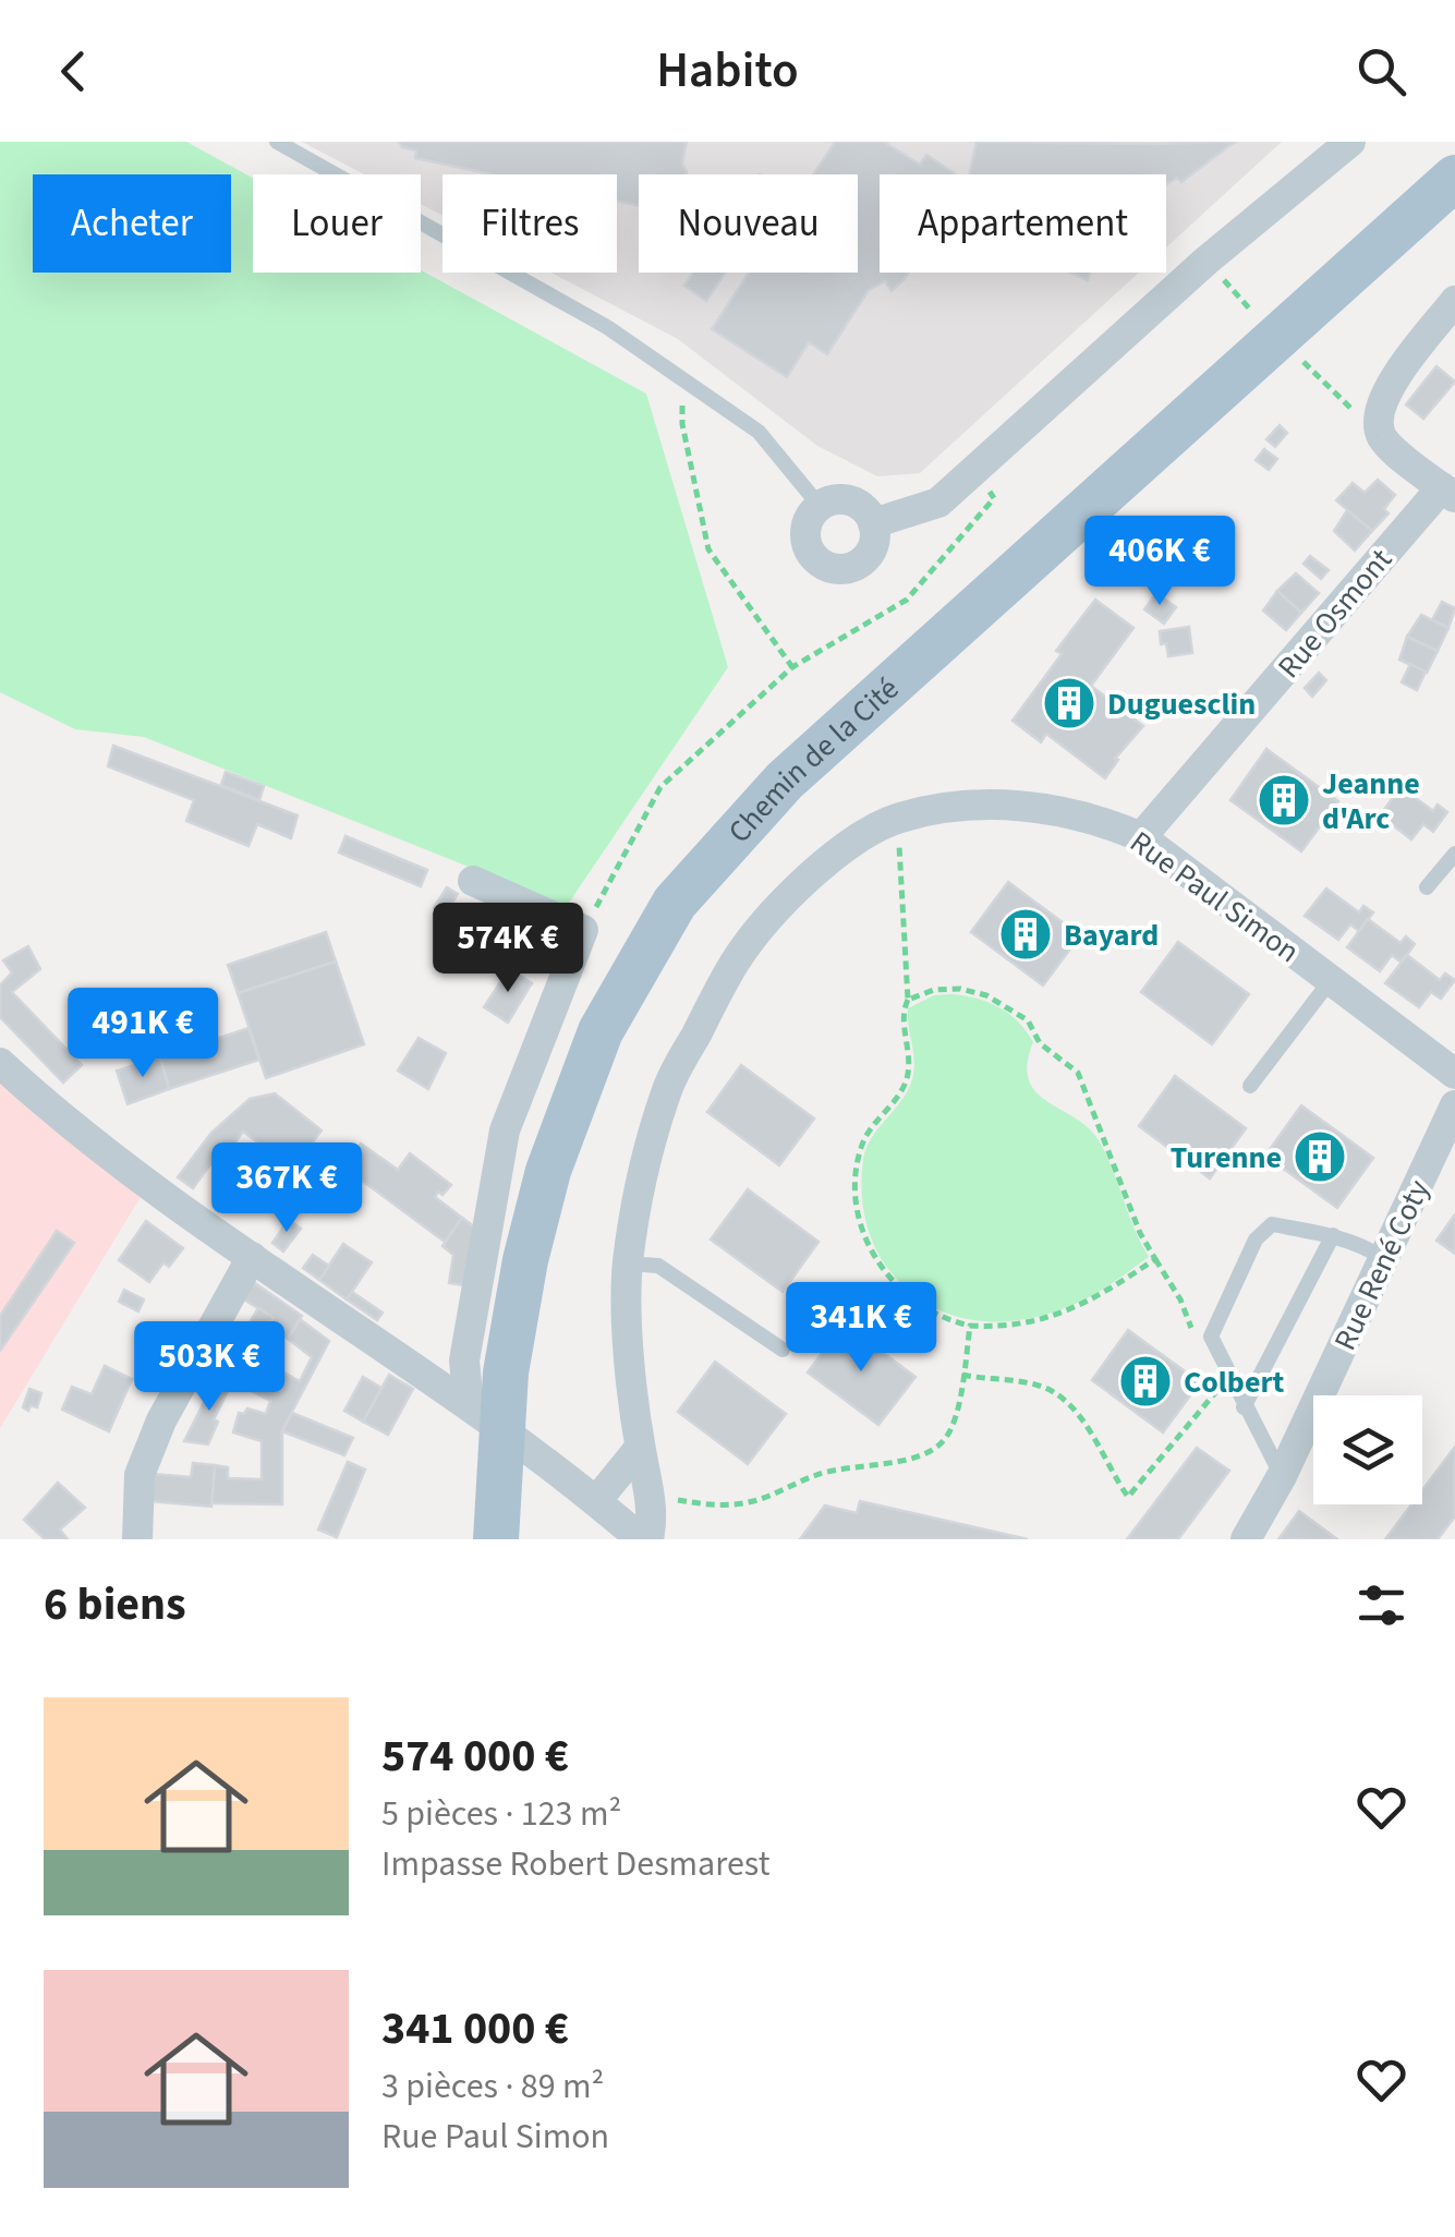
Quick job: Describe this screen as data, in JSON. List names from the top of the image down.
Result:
{
  "streets": {
    "main road": ["Chemin de la Cité"],
    "street": ["Rue Osmont", "Rue Paul Simon", "Rue René Coty"]
  },
  "crossings": [
    ["Rue Osmont", "Rue Paul Simon"]
  ],
  "places": {
    "building": [
      "Duguesclin",
      "Jeanne d'Arc",
      "Bayard",
      "Turenne",
      "Colbert"
    ]
  },
  "page": {
    "header": "Habito",
    "chip": [
      "Acheter",
      "Louer",
      "Filtres",
      "Nouveau",
      "Appartement"
    ],
    "price": [
      "406K €",
      "574K €",
      "491K €",
      "367K €",
      "341K €",
      "503K €"
    ],
    "heading": "6 biens",
    "list": [
      {
        "name": "574 000 €",
        "note": "5 pièces · 123 m² · Impasse Robert Desmarest"
      },
      {
        "name": "341 000 €",
        "note": "3 pièces · 89 m² · Rue Paul Simon"
      }
    ]
  }
}
